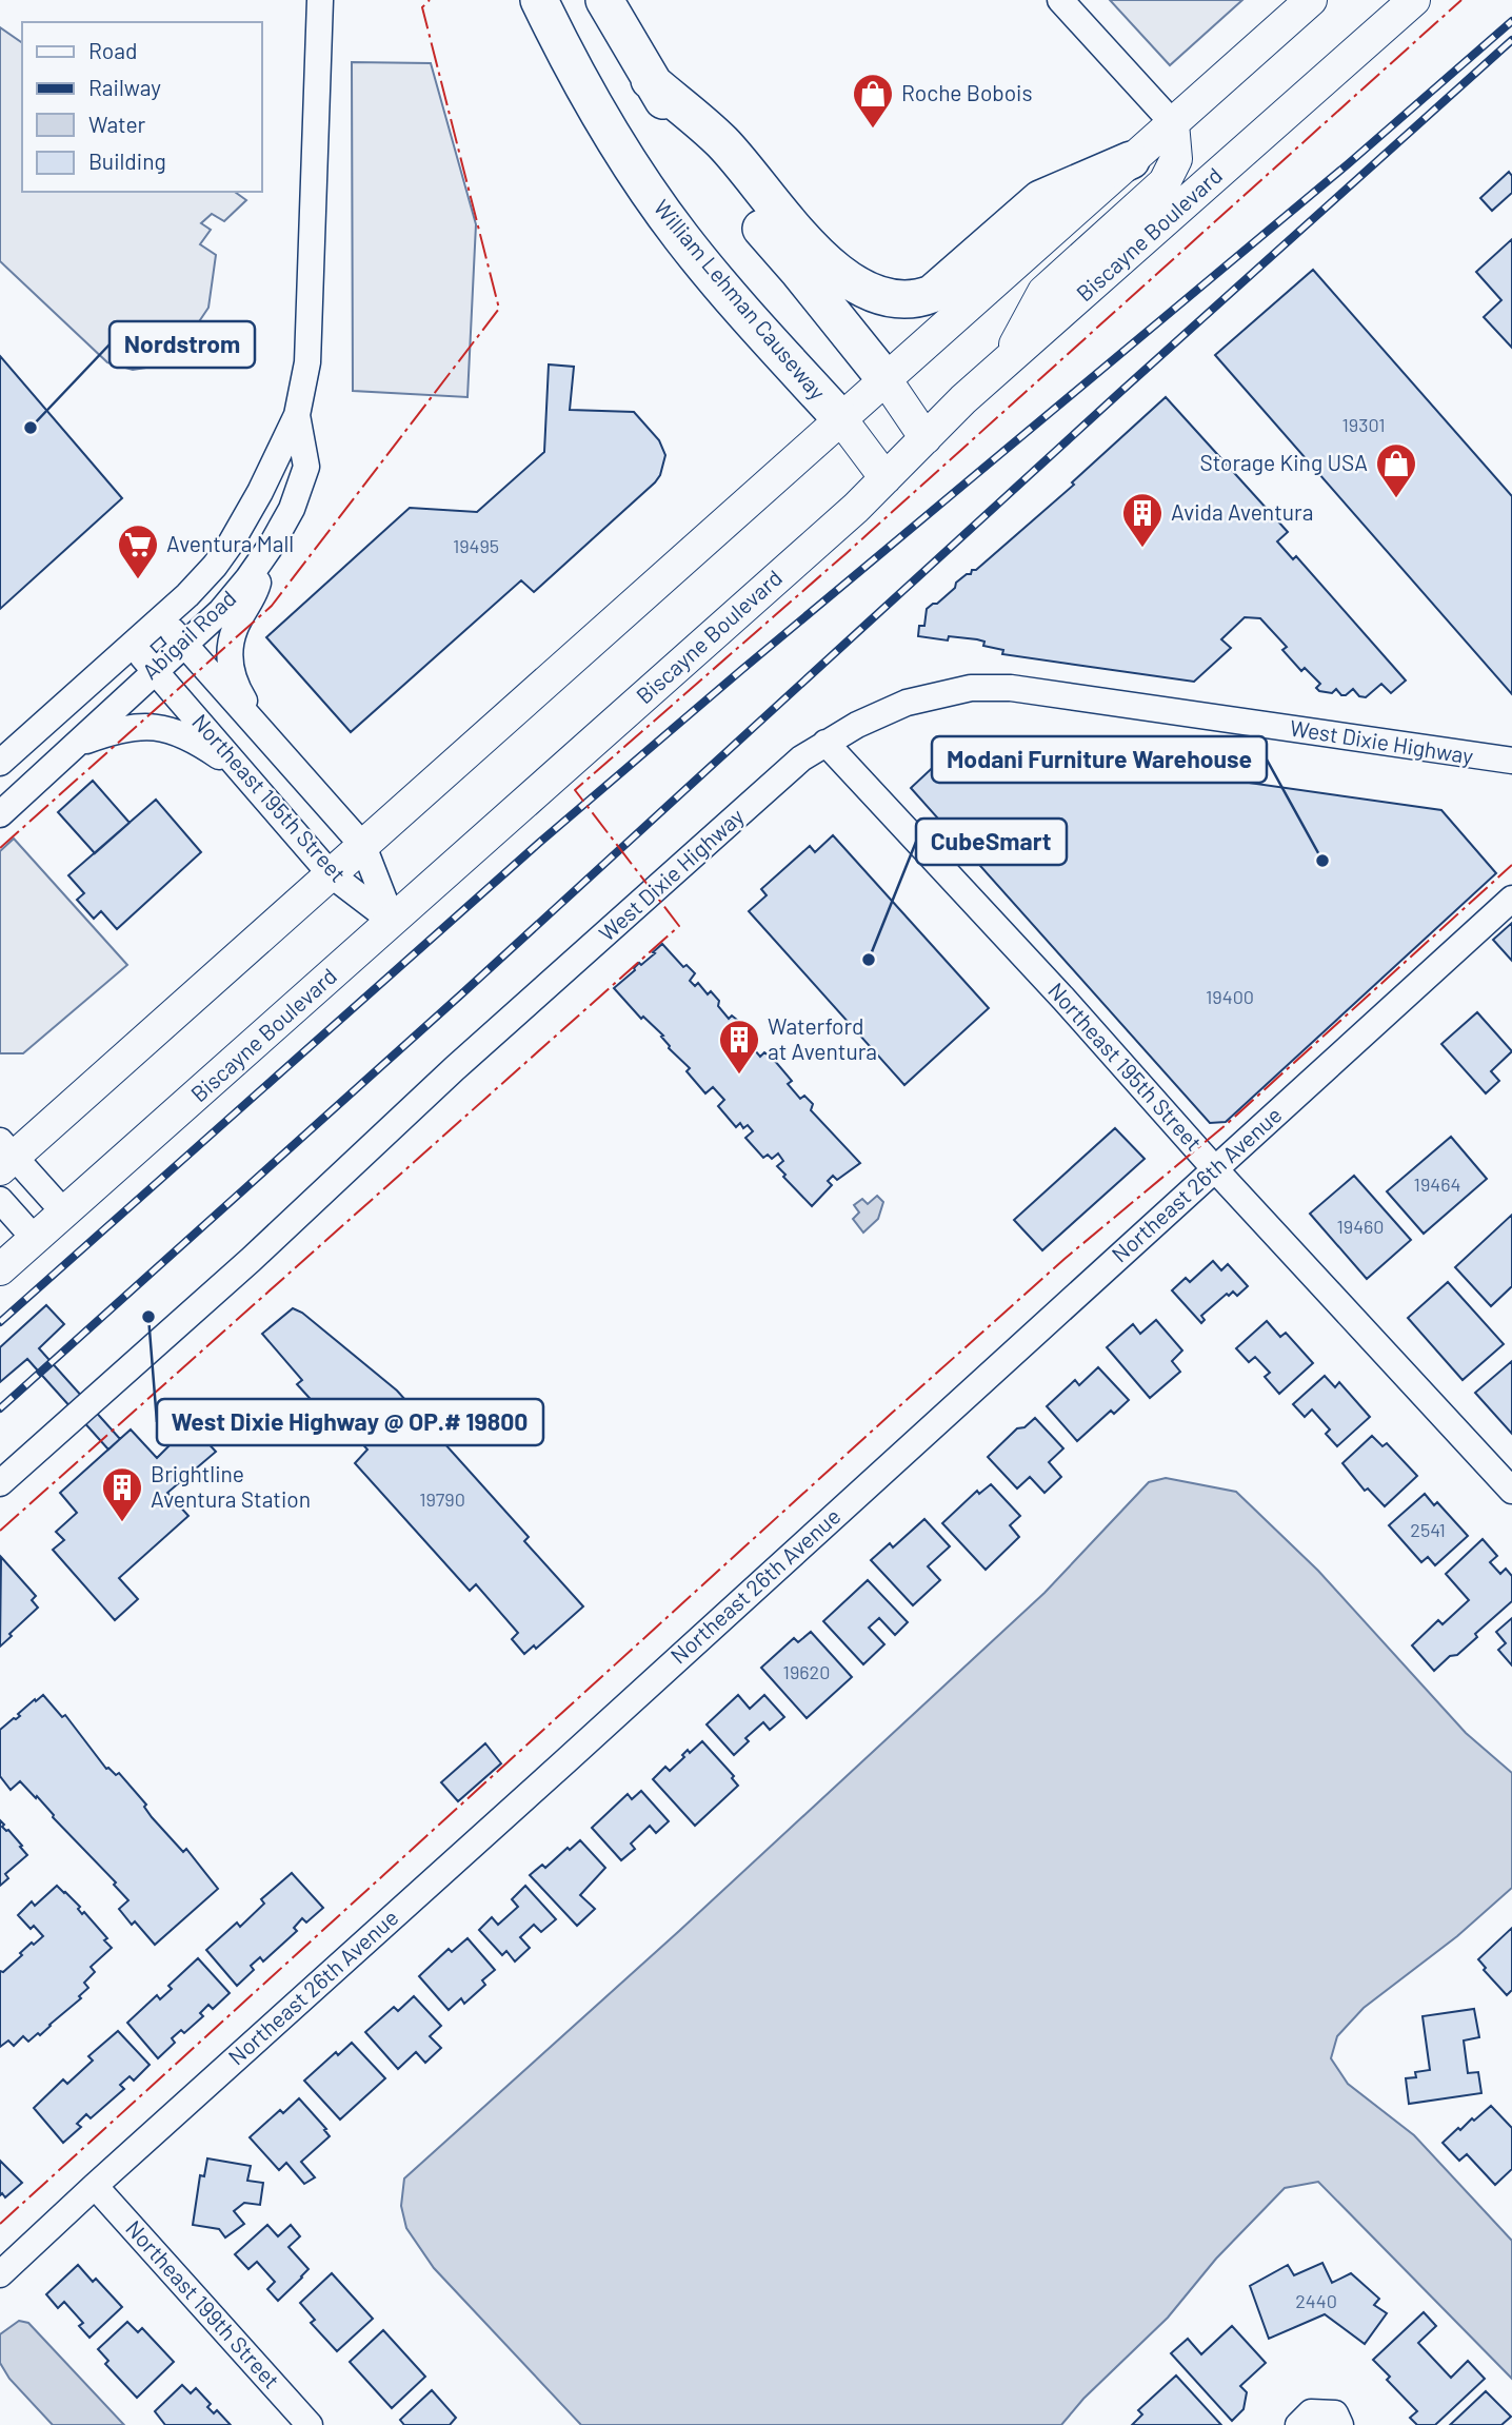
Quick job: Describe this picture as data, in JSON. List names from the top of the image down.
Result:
{
  "streets": {
    "highway": ["William Lehman Causeway"],
    "main road": ["Biscayne Boulevard"],
    "street": [
      "Abigail Road",
      "West Dixie Highway",
      "Northeast 195th Street",
      "Northeast 26th Avenue",
      "Northeast 199th Street"
    ]
  },
  "crossings": [
    ["Biscayne Boulevard", "William Lehman Causeway"],
    ["Biscayne Boulevard", "Northeast 195th Street"],
    ["Abigail Road", "Northeast 195th Street"],
    ["West Dixie Highway", "Northeast 195th Street"],
    ["Northeast 195th Street", "Northeast 26th Avenue"],
    ["Northeast 26th Avenue", "Northeast 199th Street"]
  ],
  "places": {
    "shop": ["Roche Bobois", "Storage King USA"],
    "other": [
      "Nordstrom",
      "Modani Furniture Warehouse",
      "CubeSmart",
      "West Dixie Highway @ OP.# 19800"
    ],
    "building": ["Avida Aventura", "Waterford at Aventura", "Brightline Aventura Station"],
    "supermarket": ["Aventura Mall"]
  },
  "house_numbers": [
    "19301",
    "19495",
    "19400",
    "19464",
    "19460",
    "19790",
    "2541",
    "19620",
    "2440"
  ],
  "legend": [
    "Road",
    "Railway",
    "Water",
    "Building"
  ]
}
